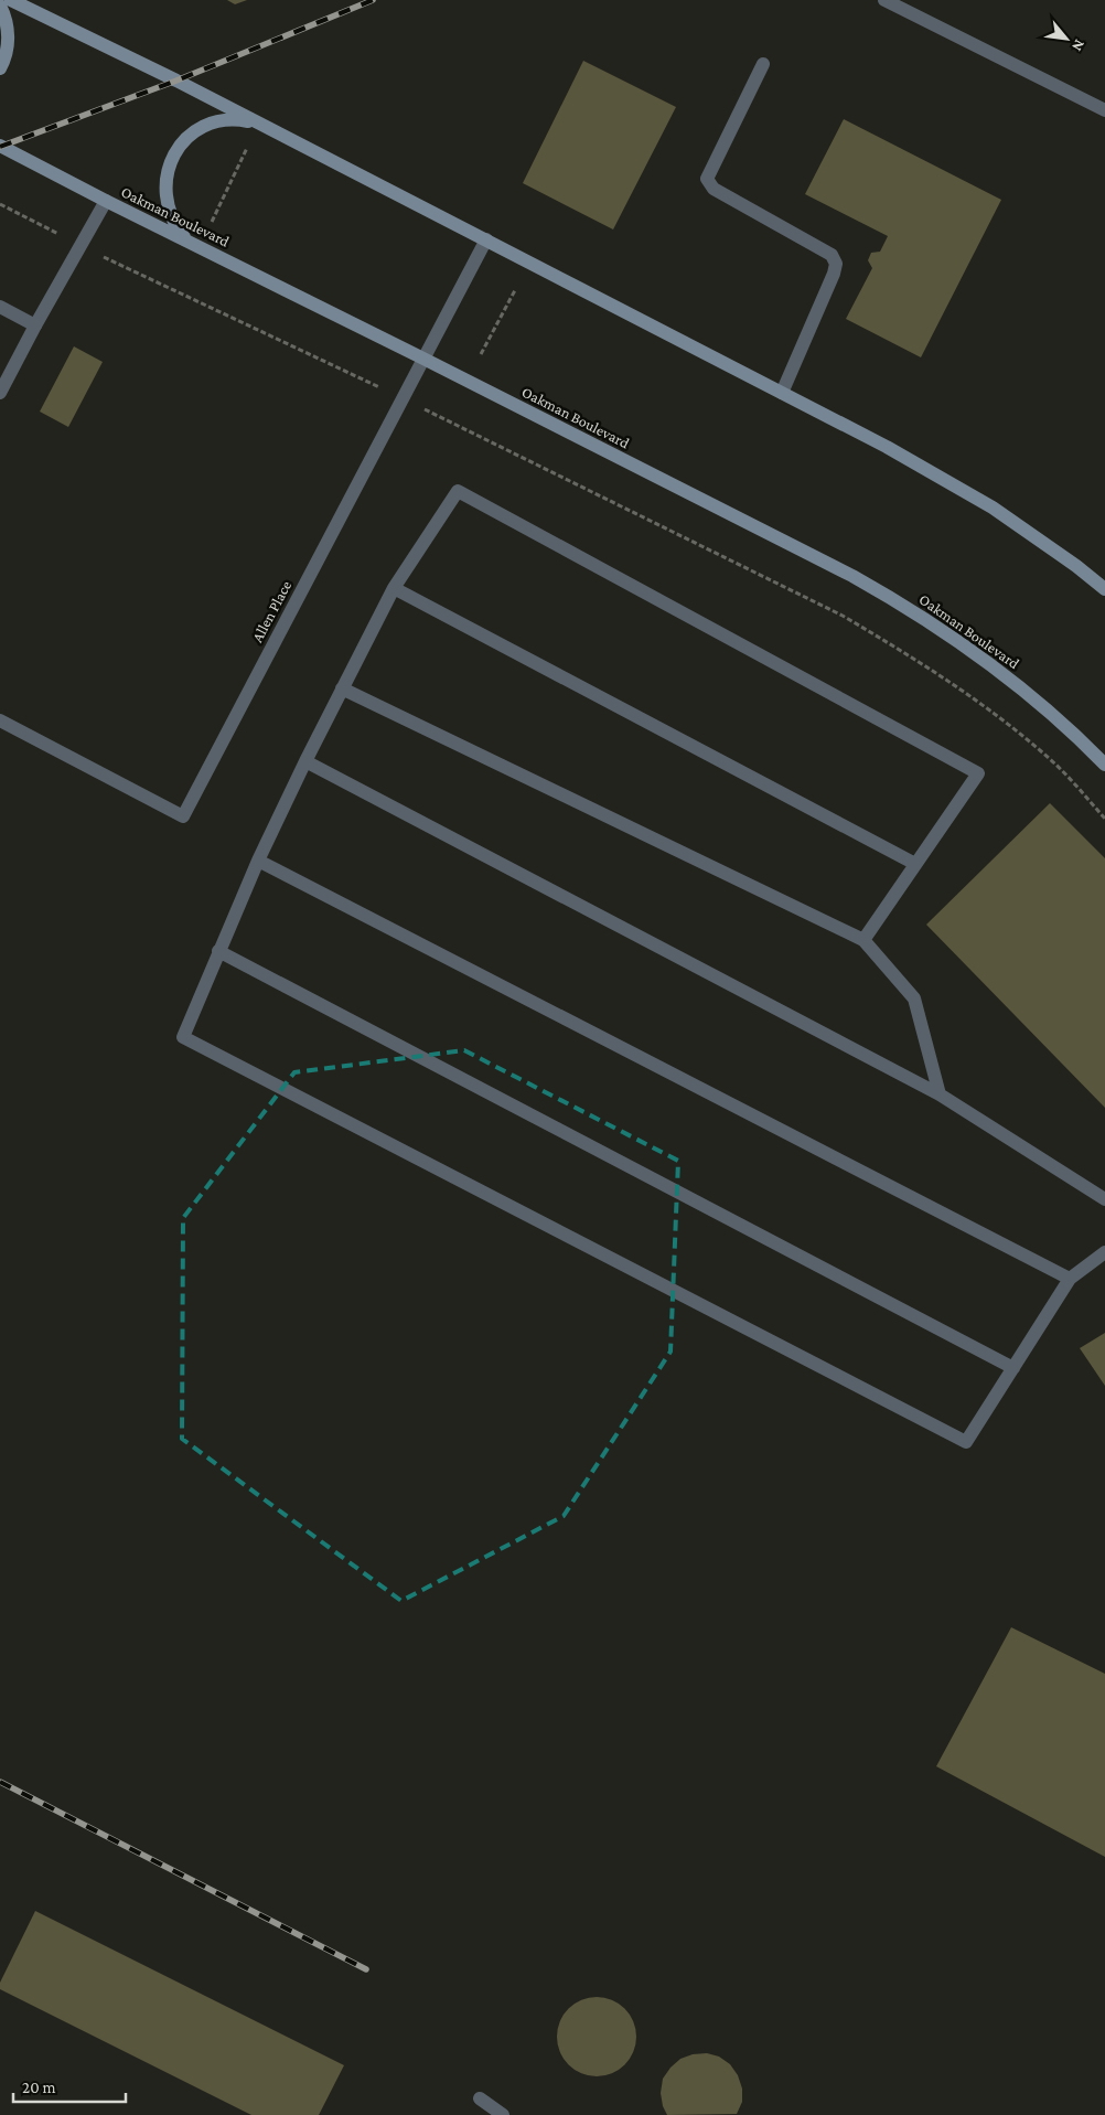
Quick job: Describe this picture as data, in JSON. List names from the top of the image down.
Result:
{
  "streets": {
    "street": ["Oakman Boulevard", "Allen Place"]
  },
  "crossings": [
    ["Oakman Boulevard", "Allen Place"]
  ],
  "scale_bar": "20 m",
  "north": "bottom right"
}
